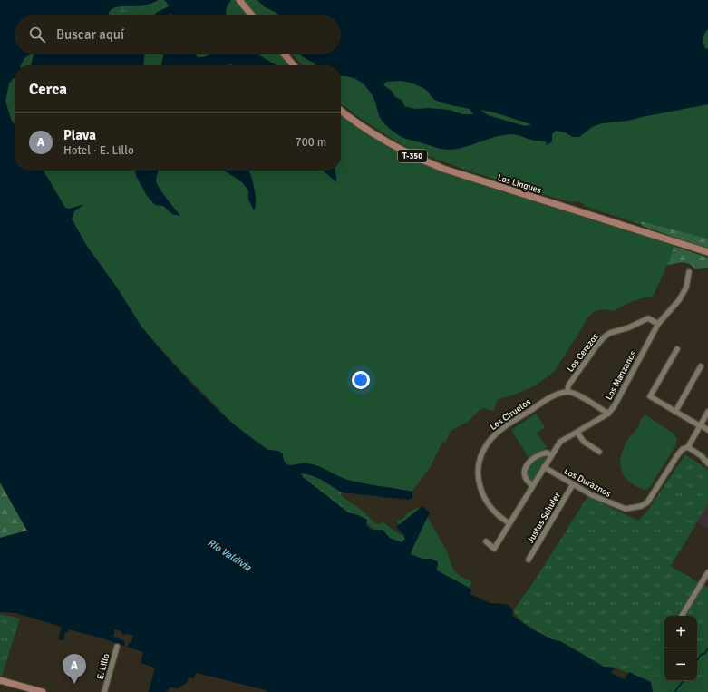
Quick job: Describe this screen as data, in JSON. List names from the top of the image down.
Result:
{
  "streets": {
    "main road": ["T-350", "Los Lingues"],
    "street": [
      "Los Cerezos",
      "Los Manzanos",
      "Los Ciruelos",
      "Los Duraznos",
      "Justus Schuler",
      "E. Lillo"
    ]
  },
  "crossings": [
    ["Los Cerezos", "Los Manzanos"],
    ["Los Cerezos", "Los Ciruelos"],
    ["Los Manzanos", "Los Ciruelos"],
    ["Los Manzanos", "Los Duraznos"],
    ["Los Duraznos", "Justus Schuler"]
  ],
  "water": ["Río Valdivia"],
  "page": {
    "search": "Buscar aquí",
    "heading": "Cerca",
    "list": [
      {
        "mark": "A",
        "name": "Plava",
        "note": "Hotel · E. Lillo",
        "value": "700 m"
      }
    ],
    "map_buttons": ["+", "−"],
    "pins": "A"
  }
}
